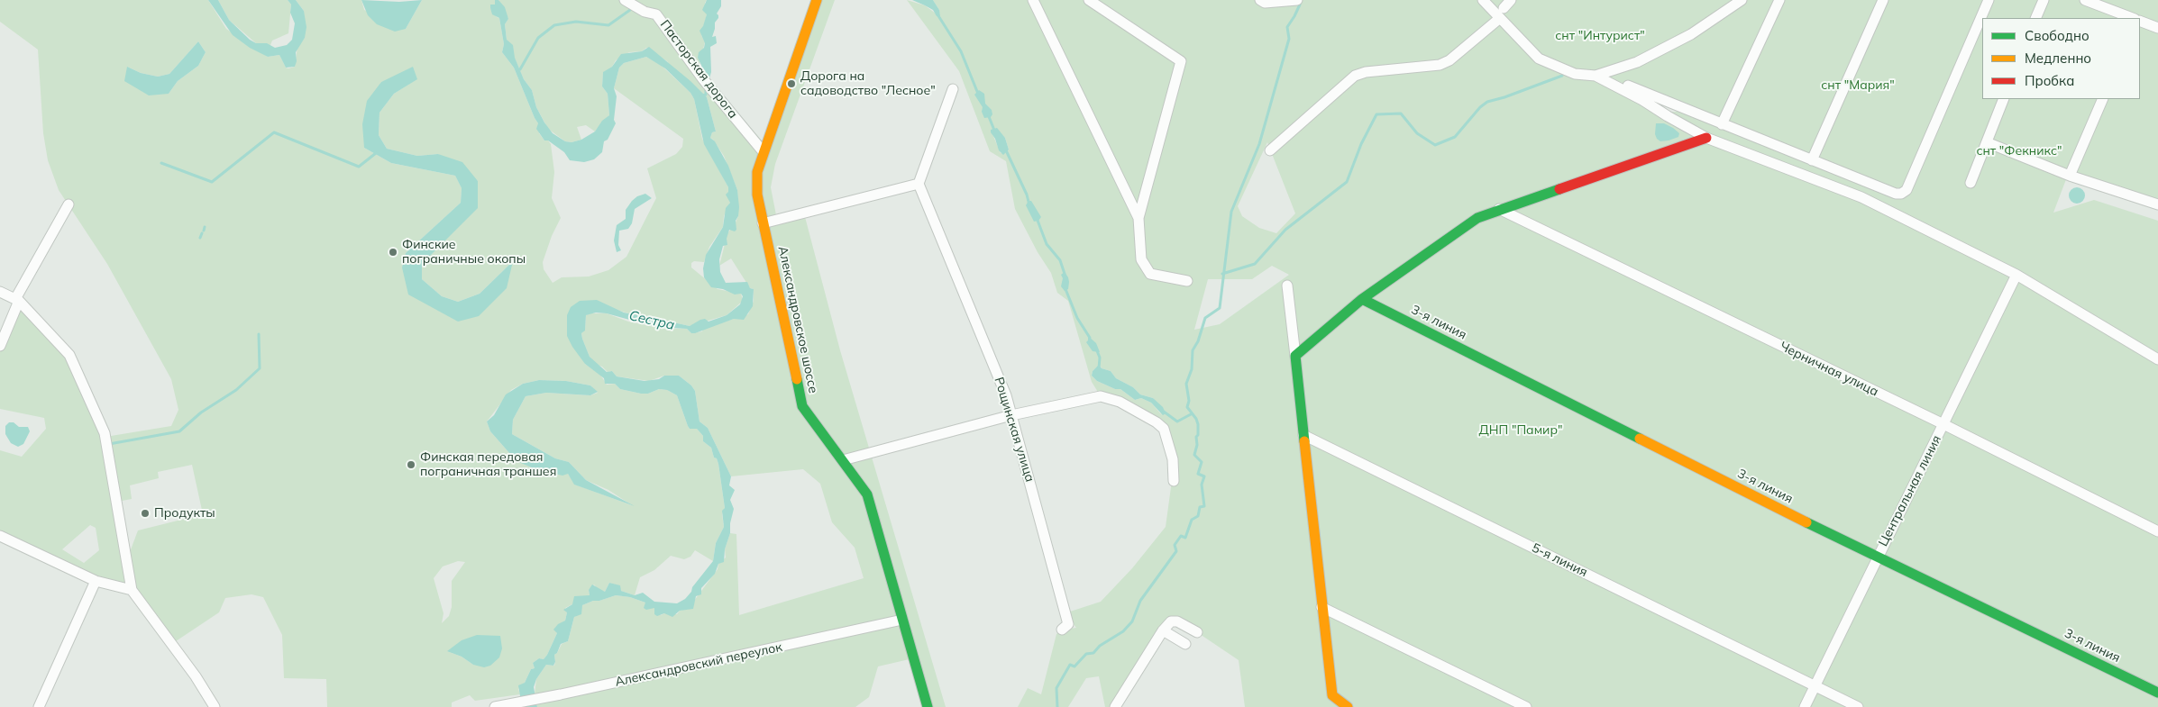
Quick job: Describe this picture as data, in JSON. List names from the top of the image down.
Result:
{
  "streets": {
    "street": [
      "Пасторская дорога",
      "Александровское шоссе",
      "3-я линия",
      "Черничная улица",
      "Рощинская улица",
      "Центральная линия",
      "5-я линия",
      "Александровский переулок"
    ]
  },
  "crossings": [
    ["Пасторская дорога", "Александровское шоссе"],
    ["Александровское шоссе", "Александровский переулок"],
    ["3-я линия", "Центральная линия"],
    ["Черничная улица", "Центральная линия"],
    ["Центральная линия", "5-я линия"]
  ],
  "water": ["Сестра"],
  "parks": [
    "снт \"Интурист\"",
    "снт \"Мария\"",
    "снт \"Фекникс\"",
    "ДНП \"Памир\""
  ],
  "places": [
    "Дорога на садоводство \"Лесное\"",
    "Финские пограничные окопы",
    "Финская передовая пограничная траншея",
    "Продукты"
  ],
  "legend": ["Свободно", "Медленно", "Пробка"]
}
